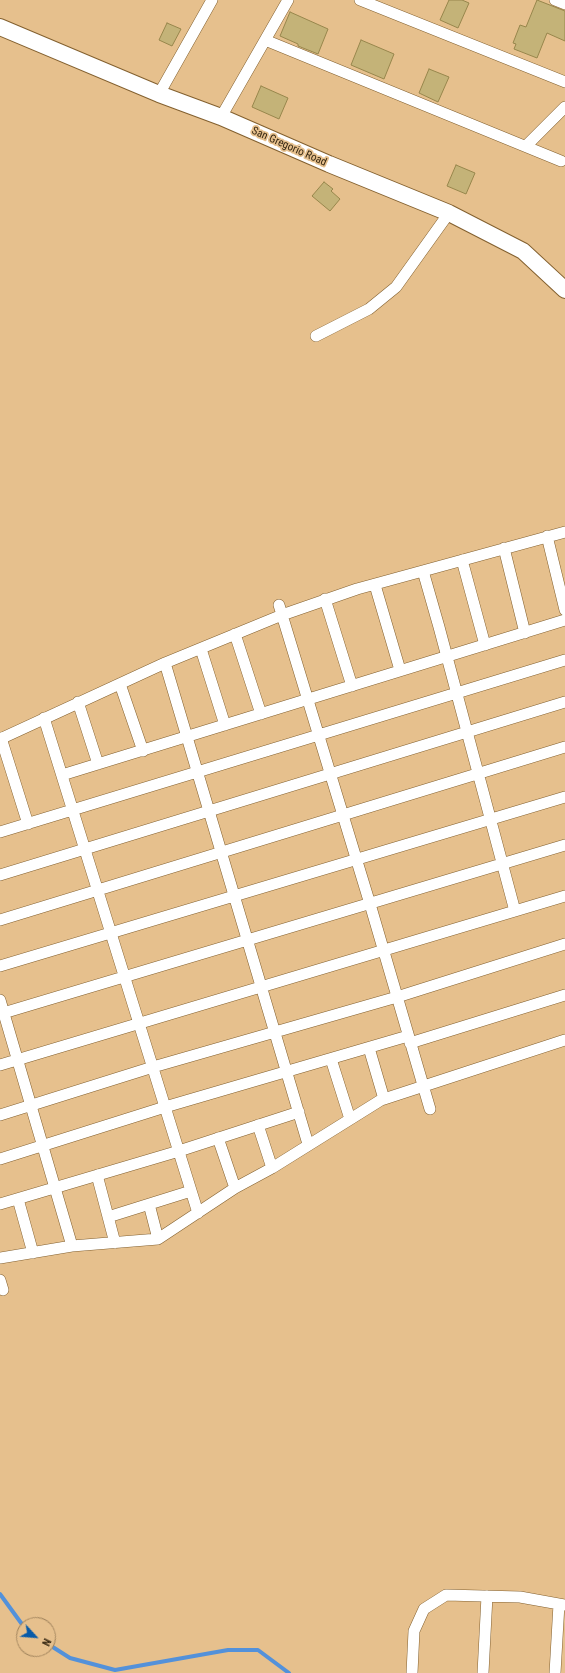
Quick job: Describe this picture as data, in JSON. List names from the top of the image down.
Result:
{
  "streets": {
    "street": ["San Gregorio Road"]
  },
  "north": "bottom right"
}
